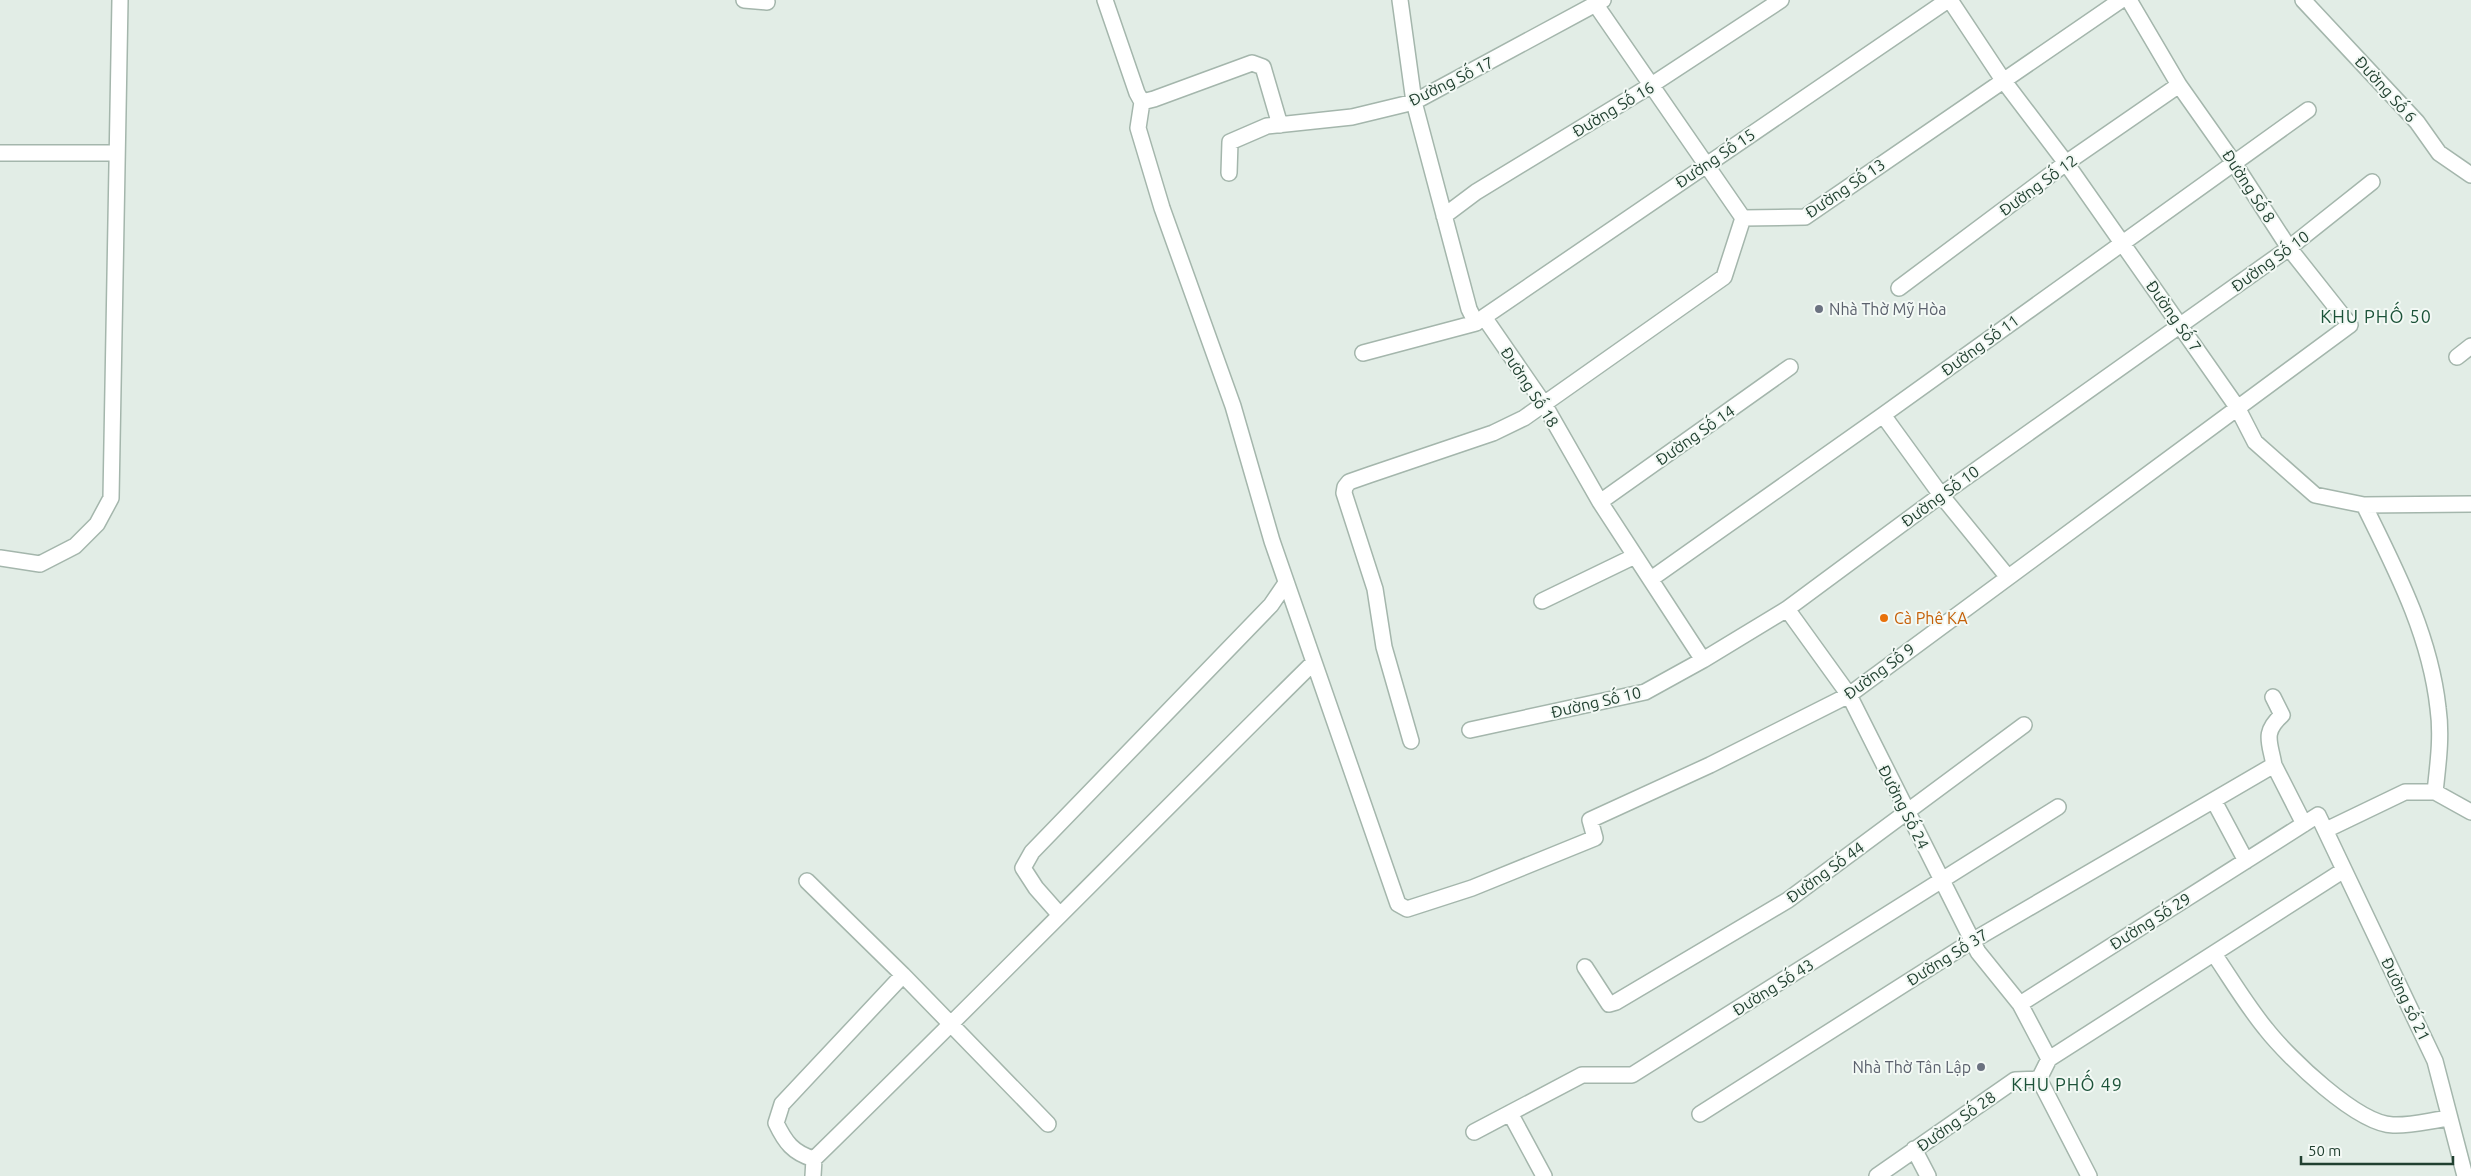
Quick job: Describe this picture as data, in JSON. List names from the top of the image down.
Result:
{
  "streets": {
    "street": [
      "Đường Số 17",
      "Đường Số 6",
      "Đường Số 16",
      "Đường Số 15",
      "Đường Số 12",
      "Đường Số 8",
      "Đường Số 13",
      "Đường Số 10",
      "Đường Số 7",
      "Đường Số 11",
      "Đường Số 18",
      "Đường Số 14",
      "Đường Số 9",
      "Đường Số 24",
      "Đường Số 44",
      "Đường Số 29",
      "Đường Số 37",
      "Đường Số 43",
      "Đường số 21",
      "Đường Số 28"
    ]
  },
  "crossings": [
    ["Đường Số 17", "Đường Số 18"],
    ["Đường Số 16", "Đường Số 18"],
    ["Đường Số 15", "Đường Số 7"],
    ["Đường Số 15", "Đường Số 18"],
    ["Đường Số 12", "Đường Số 8"],
    ["Đường Số 12", "Đường Số 7"],
    ["Đường Số 8", "Đường Số 10"],
    ["Đường Số 8", "Đường Số 7"],
    ["Đường Số 8", "Đường Số 11"],
    ["Đường Số 8", "Đường Số 9"],
    ["Đường Số 13", "Đường Số 7"],
    ["Đường Số 10", "Đường Số 7"],
    ["Đường Số 10", "Đường Số 18"],
    ["Đường Số 10", "Đường Số 24"],
    ["Đường Số 7", "Đường Số 11"],
    ["Đường Số 7", "Đường Số 9"],
    ["Đường Số 11", "Đường Số 18"],
    ["Đường Số 18", "Đường Số 14"],
    ["Đường Số 9", "Đường Số 24"],
    ["Đường Số 24", "Đường Số 44"],
    ["Đường Số 24", "Đường Số 29"],
    ["Đường Số 24", "Đường Số 37"],
    ["Đường Số 24", "Đường Số 43"],
    ["Đường Số 29", "Đường số 21"]
  ],
  "districts": ["KHU PHỐ 50", "KHU PHỐ 49"],
  "places": ["Nhà Thờ Mỹ Hòa", "Cà Phê KA", "Nhà Thờ Tân Lập"],
  "scale_bar": "50 m"
}
